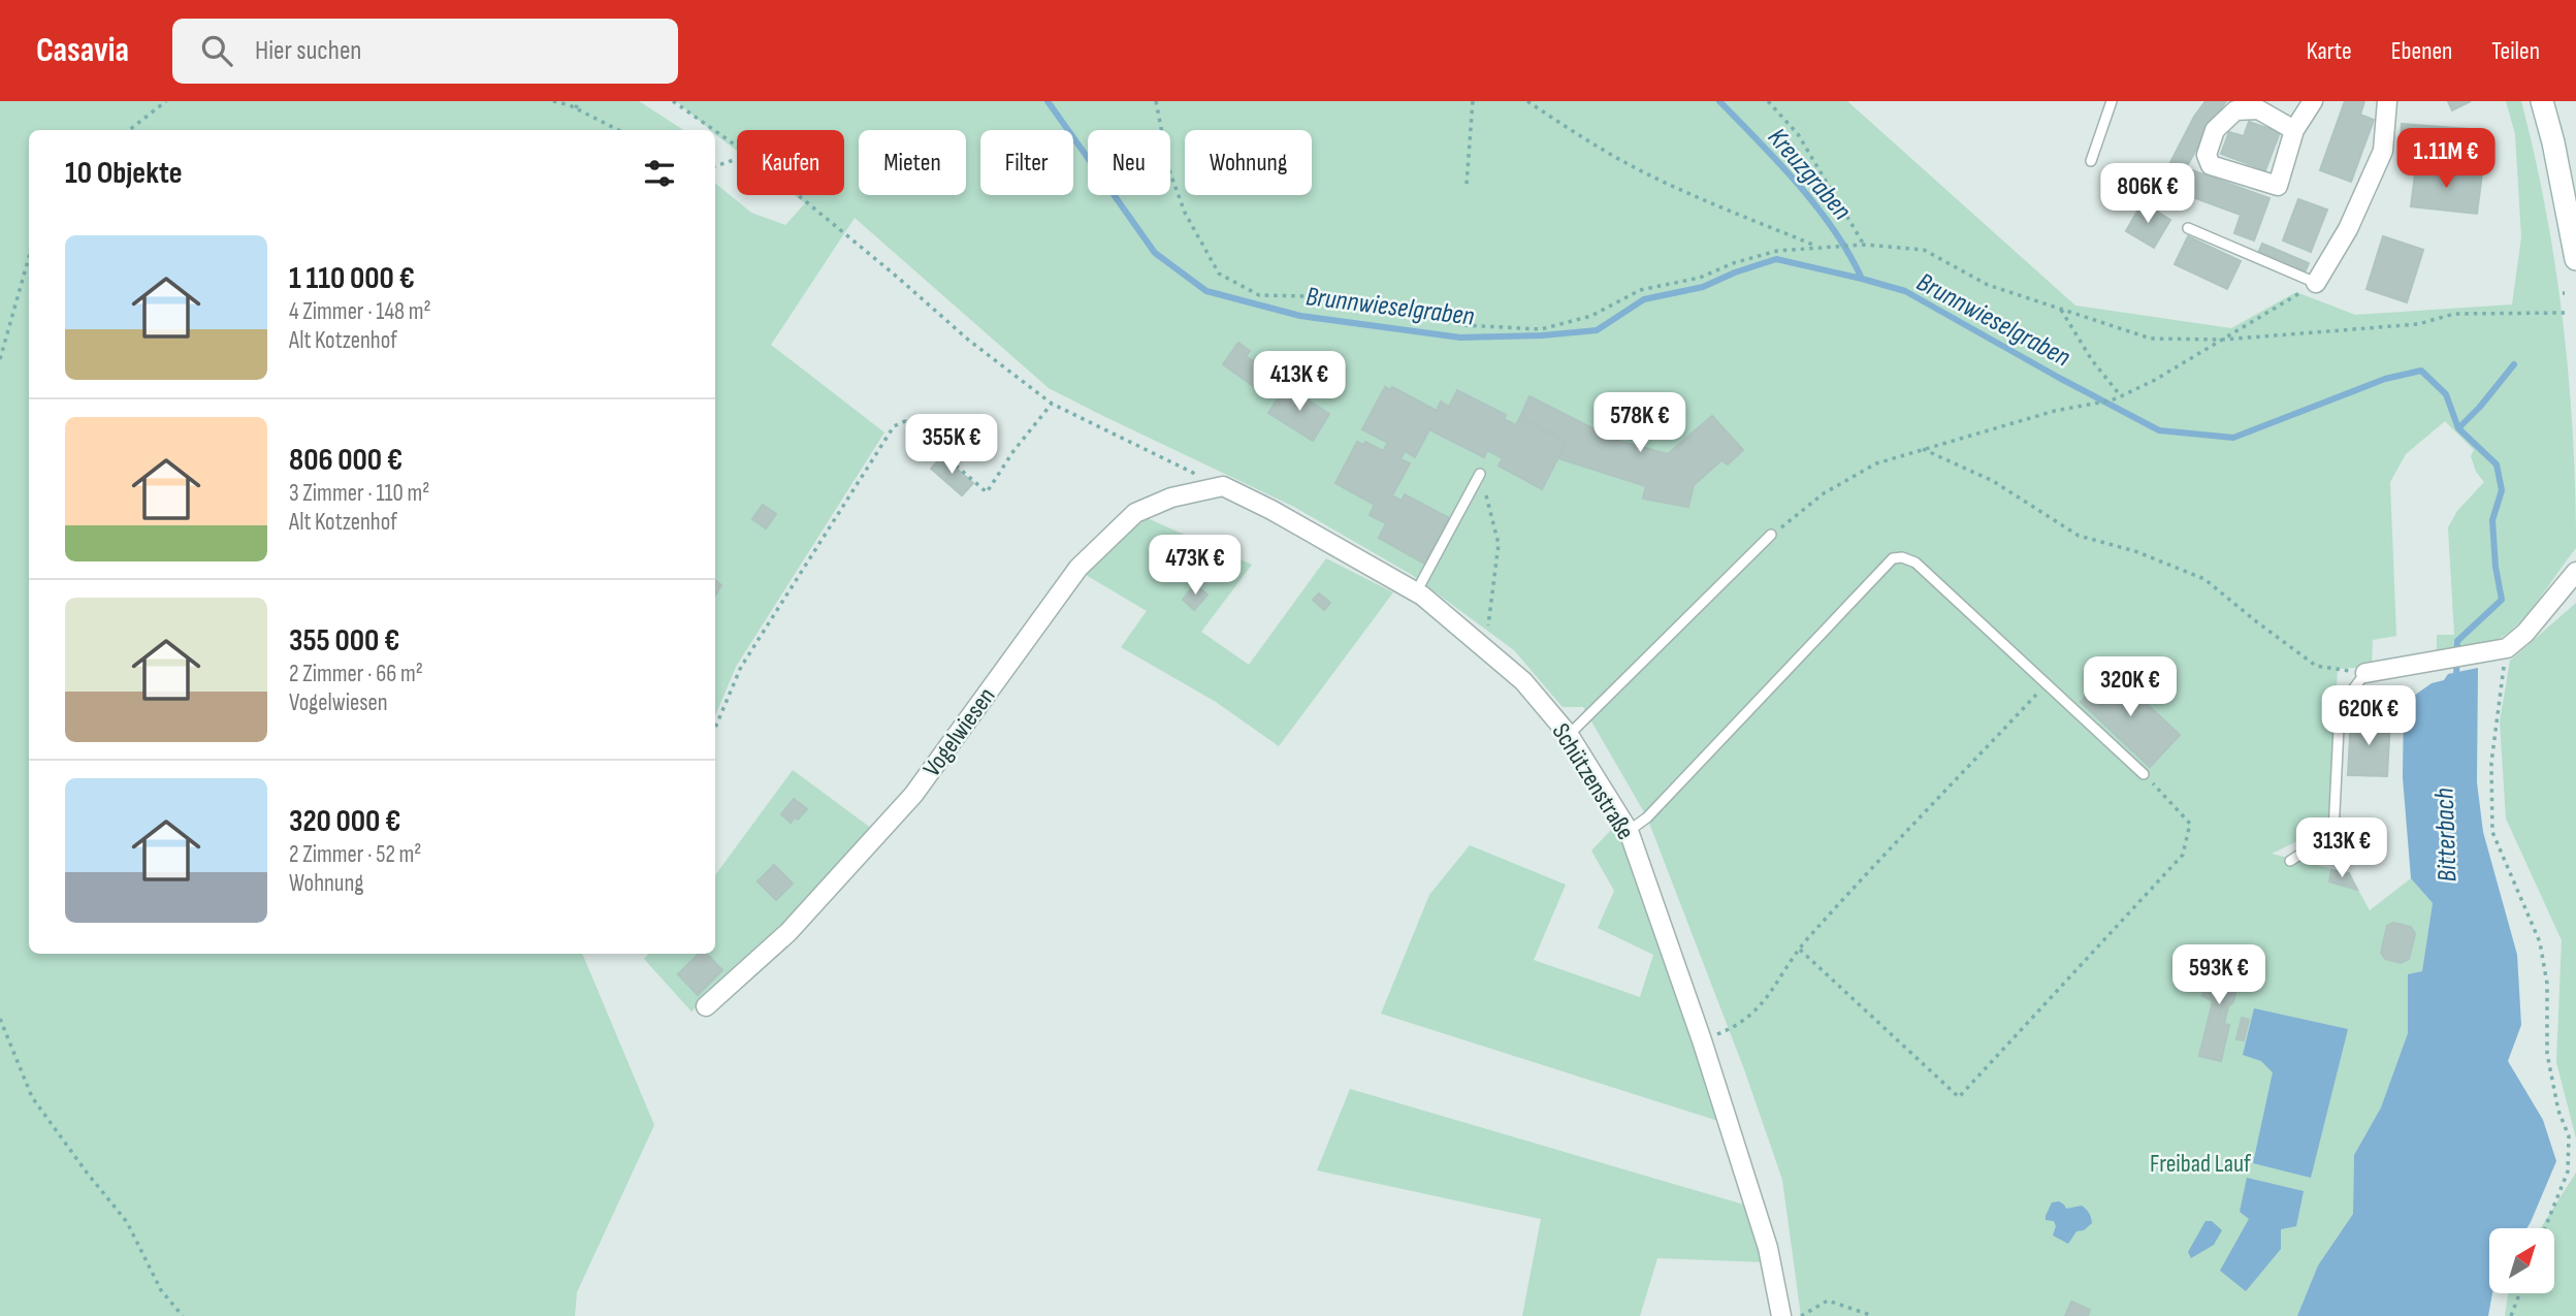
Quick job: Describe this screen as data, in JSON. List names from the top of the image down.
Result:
{
  "streets": {
    "street": ["Vogelwiesen", "Schützenstraße"]
  },
  "crossings": [
    ["Vogelwiesen", "Schützenstraße"]
  ],
  "water": ["Kreuzgraben", "Brunnwieselgraben", "Bitterbach"],
  "parks": ["Freibad Lauf"],
  "north": "top right",
  "page": {
    "header": "Casavia",
    "search": "Hier suchen",
    "nav": ["Karte", "Ebenen", "Teilen"],
    "price": [
      "1.11M €",
      "806K €",
      "413K €",
      "578K €",
      "355K €",
      "473K €",
      "320K €",
      "620K €",
      "313K €",
      "593K €"
    ],
    "chip": [
      "Kaufen",
      "Mieten",
      "Filter",
      "Neu",
      "Wohnung"
    ],
    "heading": "10 Objekte",
    "list": [
      {
        "name": "1 110 000 €",
        "note": "4 Zimmer · 148 m² · Alt Kotzenhof"
      },
      {
        "name": "806 000 €",
        "note": "3 Zimmer · 110 m² · Alt Kotzenhof"
      },
      {
        "name": "355 000 €",
        "note": "2 Zimmer · 66 m² · Vogelwiesen"
      },
      {
        "name": "320 000 €",
        "note": "2 Zimmer · 52 m² · Wohnung"
      }
    ]
  }
}
